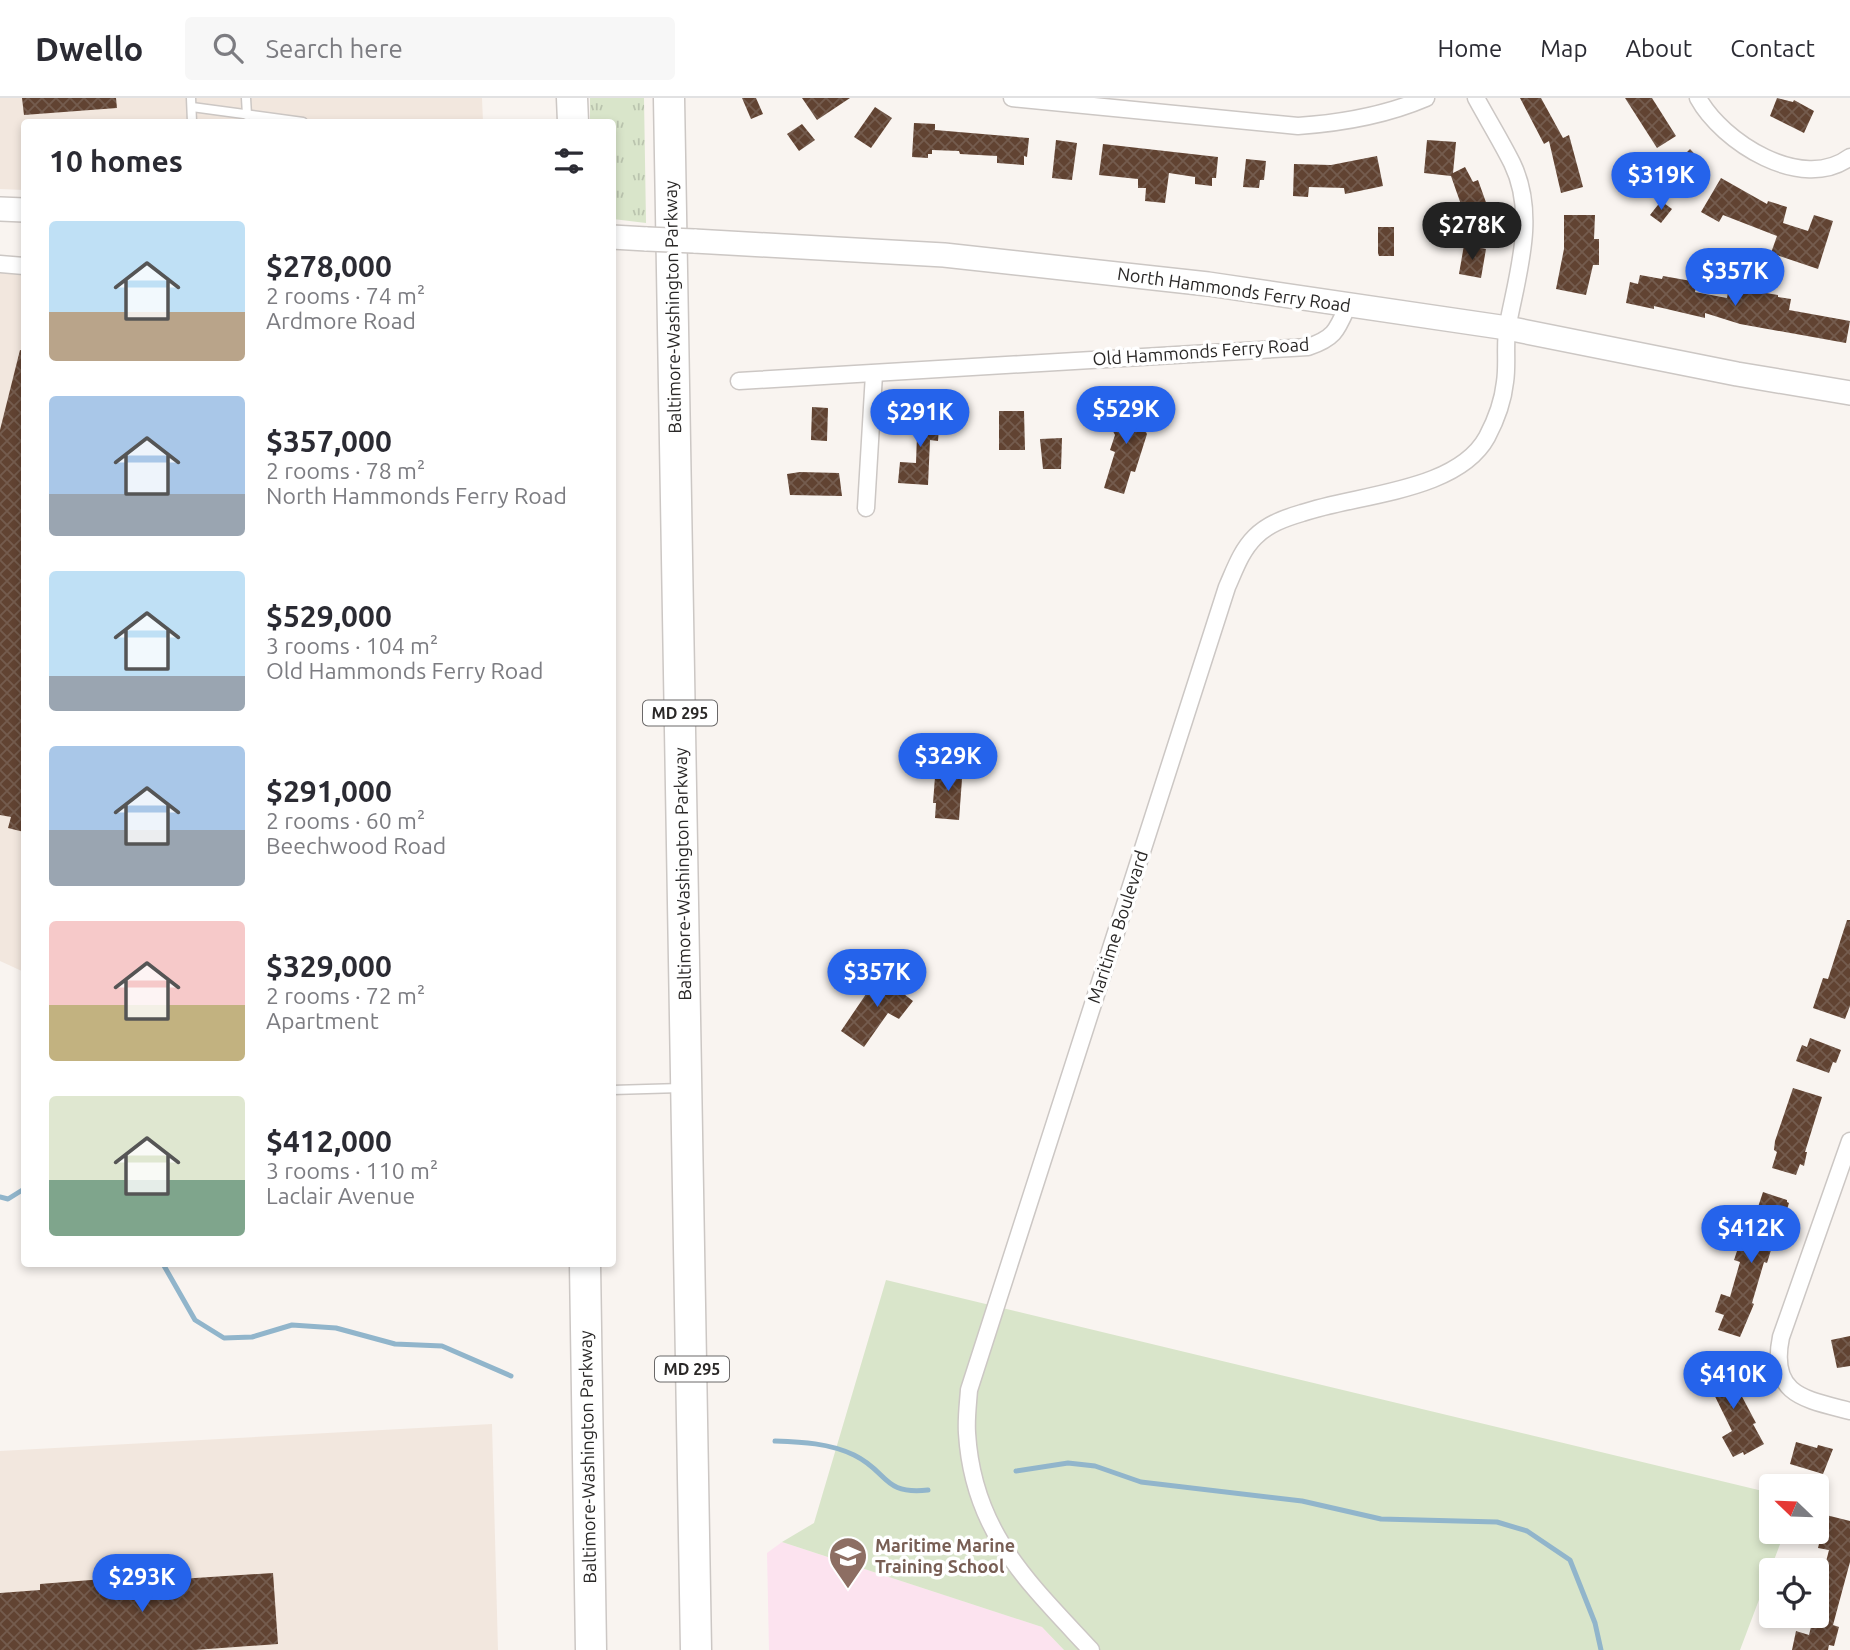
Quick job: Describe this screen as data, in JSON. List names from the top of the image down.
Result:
{
  "streets": {
    "highway": ["Baltimore-Washington Parkway", "MD 295"],
    "street": ["North Hammonds Ferry Road", "Old Hammonds Ferry Road", "Maritime Boulevard"]
  },
  "crossings": [
    ["North Hammonds Ferry Road", "Old Hammonds Ferry Road"],
    ["North Hammonds Ferry Road", "Maritime Boulevard"]
  ],
  "places": {
    "school or university": ["Maritime Marine Training School"]
  },
  "north": "top left",
  "page": {
    "header": "Dwello",
    "search": "Search here",
    "nav": [
      "Home",
      "Map",
      "About",
      "Contact"
    ],
    "heading": "10 homes",
    "price": [
      "$319K",
      "$278K",
      "$357K",
      "$529K",
      "$291K",
      "$329K",
      "$357K",
      "$412K",
      "$410K",
      "$293K"
    ],
    "list": [
      {
        "name": "$278,000",
        "note": "2 rooms · 74 m² · Ardmore Road"
      },
      {
        "name": "$357,000",
        "note": "2 rooms · 78 m² · North Hammonds Ferry Road"
      },
      {
        "name": "$529,000",
        "note": "3 rooms · 104 m² · Old Hammonds Ferry Road"
      },
      {
        "name": "$291,000",
        "note": "2 rooms · 60 m² · Beechwood Road"
      },
      {
        "name": "$329,000",
        "note": "2 rooms · 72 m² · Apartment"
      },
      {
        "name": "$412,000",
        "note": "3 rooms · 110 m² · Laclair Avenue"
      }
    ]
  }
}
